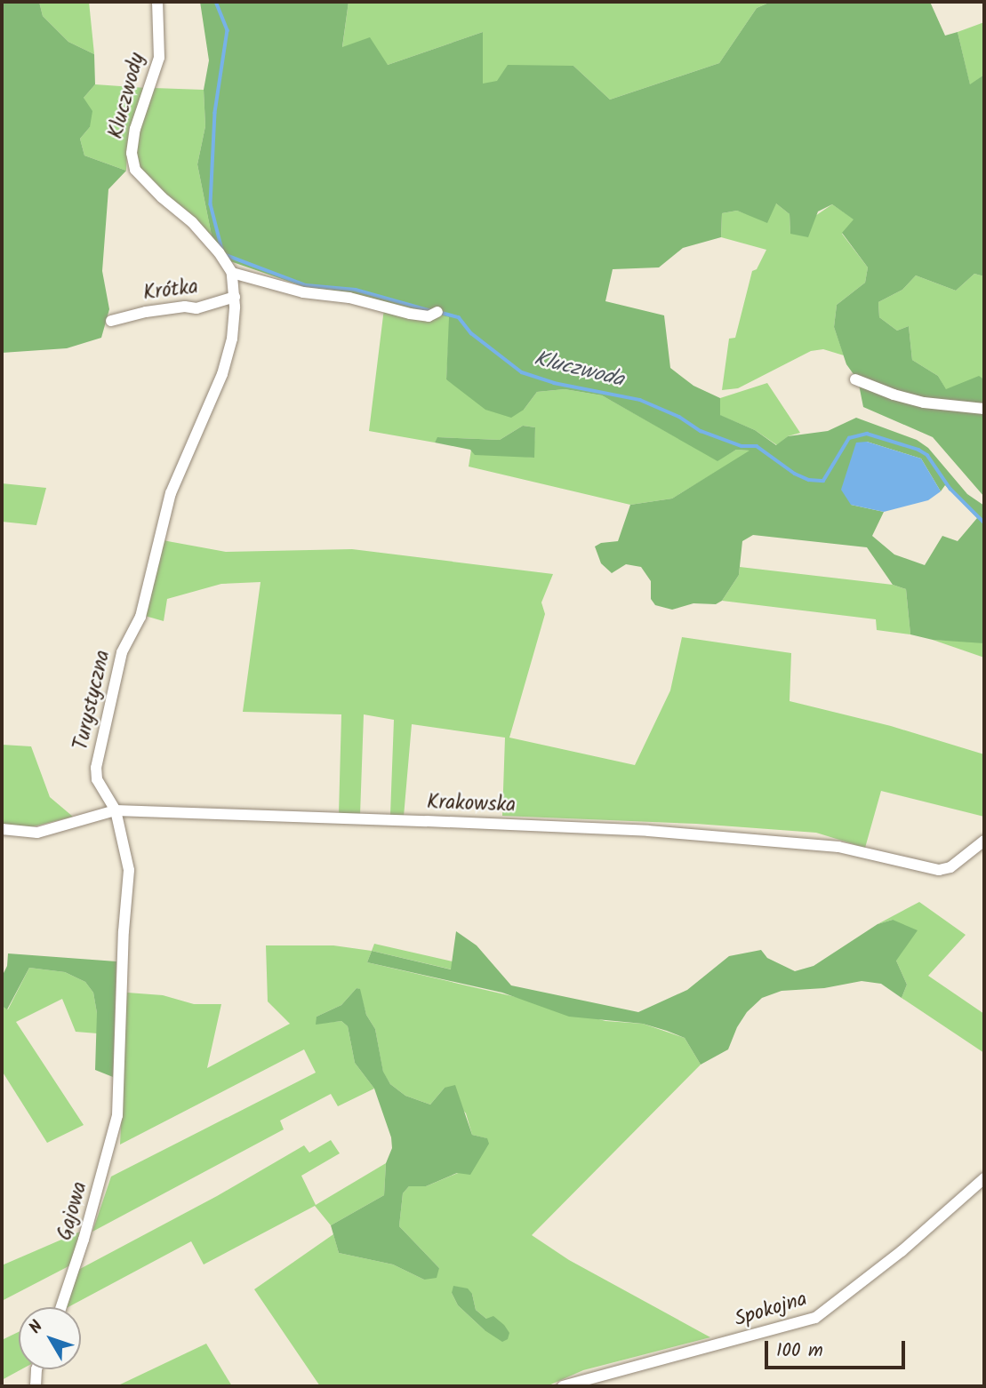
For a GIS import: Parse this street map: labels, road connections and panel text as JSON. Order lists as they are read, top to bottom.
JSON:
{
  "streets": {
    "street": [
      "Kluczwody",
      "Krótka",
      "Turystyczna",
      "Krakowska",
      "Gajowa",
      "Spokojna"
    ]
  },
  "crossings": [
    ["Kluczwody", "Turystyczna"],
    ["Krótka", "Turystyczna"],
    ["Turystyczna", "Krakowska"],
    ["Turystyczna", "Gajowa"]
  ],
  "water": ["Kluczwoda"],
  "scale_bar": "100 m",
  "north": "top left"
}
